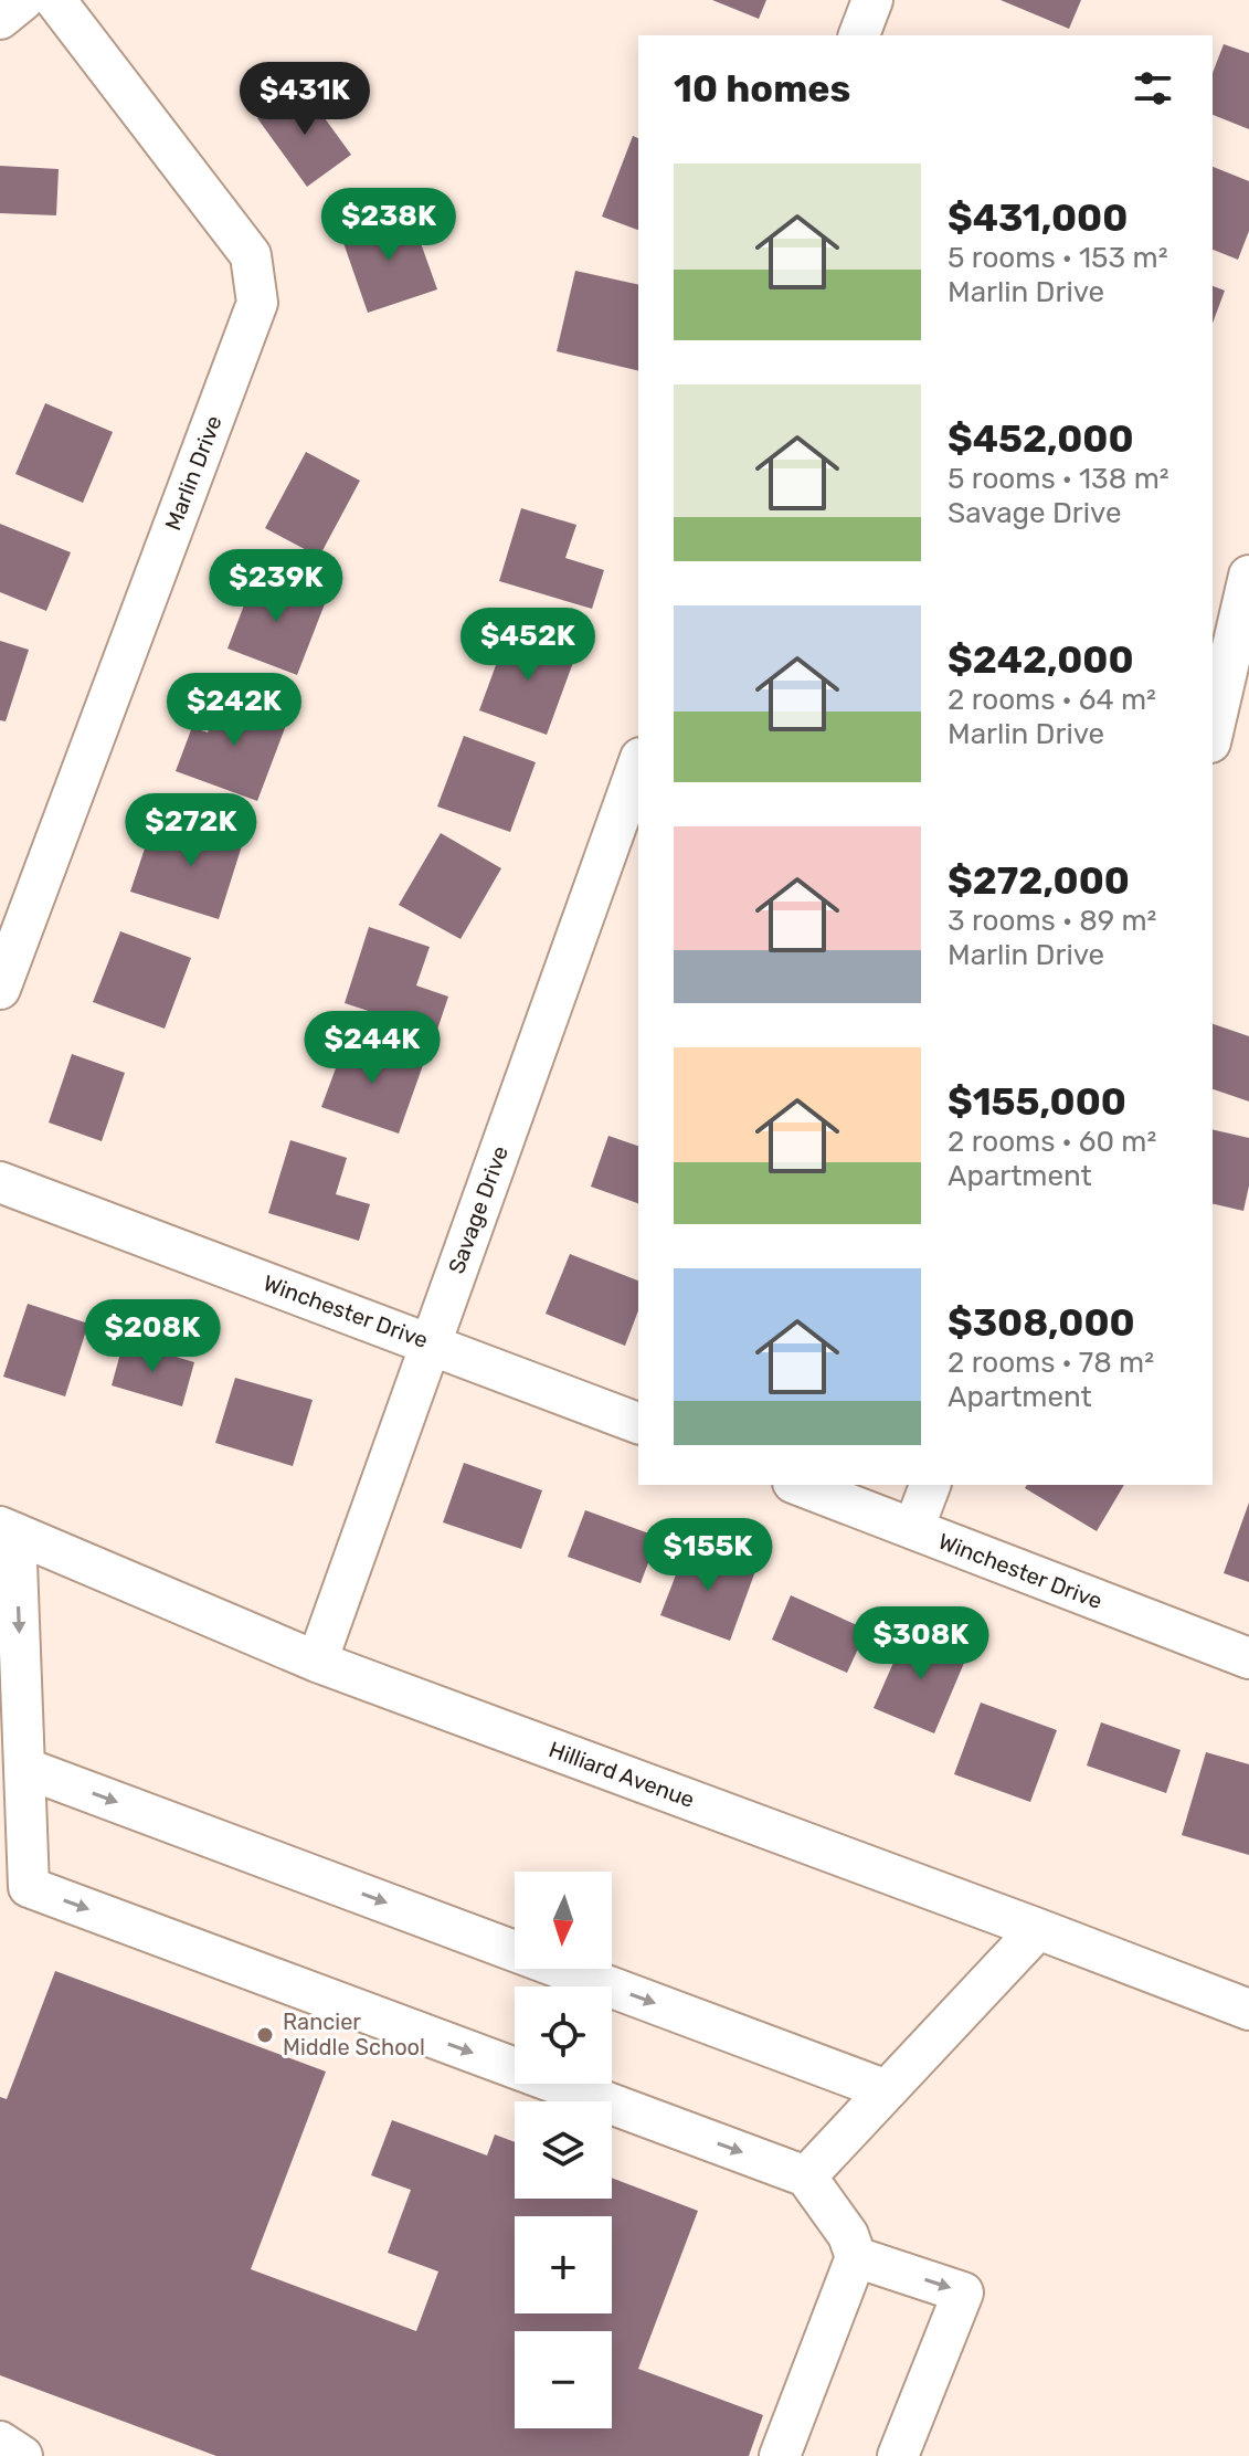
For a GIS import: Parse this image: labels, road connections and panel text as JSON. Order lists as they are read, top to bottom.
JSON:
{
  "streets": {
    "street": [
      "Marlin Drive",
      "Savage Drive",
      "Winchester Drive",
      "Hilliard Avenue"
    ]
  },
  "crossings": [
    ["Savage Drive", "Winchester Drive"],
    ["Savage Drive", "Hilliard Avenue"]
  ],
  "places": ["Rancier Middle School"],
  "north": "bottom",
  "page": {
    "heading": "10 homes",
    "price": [
      "$431K",
      "$238K",
      "$239K",
      "$452K",
      "$242K",
      "$272K",
      "$244K",
      "$208K",
      "$155K",
      "$308K"
    ],
    "list": [
      {
        "name": "$431,000",
        "note": "5 rooms · 153 m² · Marlin Drive"
      },
      {
        "name": "$452,000",
        "note": "5 rooms · 138 m² · Savage Drive"
      },
      {
        "name": "$242,000",
        "note": "2 rooms · 64 m² · Marlin Drive"
      },
      {
        "name": "$272,000",
        "note": "3 rooms · 89 m² · Marlin Drive"
      },
      {
        "name": "$155,000",
        "note": "2 rooms · 60 m² · Apartment"
      },
      {
        "name": "$308,000",
        "note": "2 rooms · 78 m² · Apartment"
      }
    ],
    "map_buttons": ["+", "−"]
  }
}
